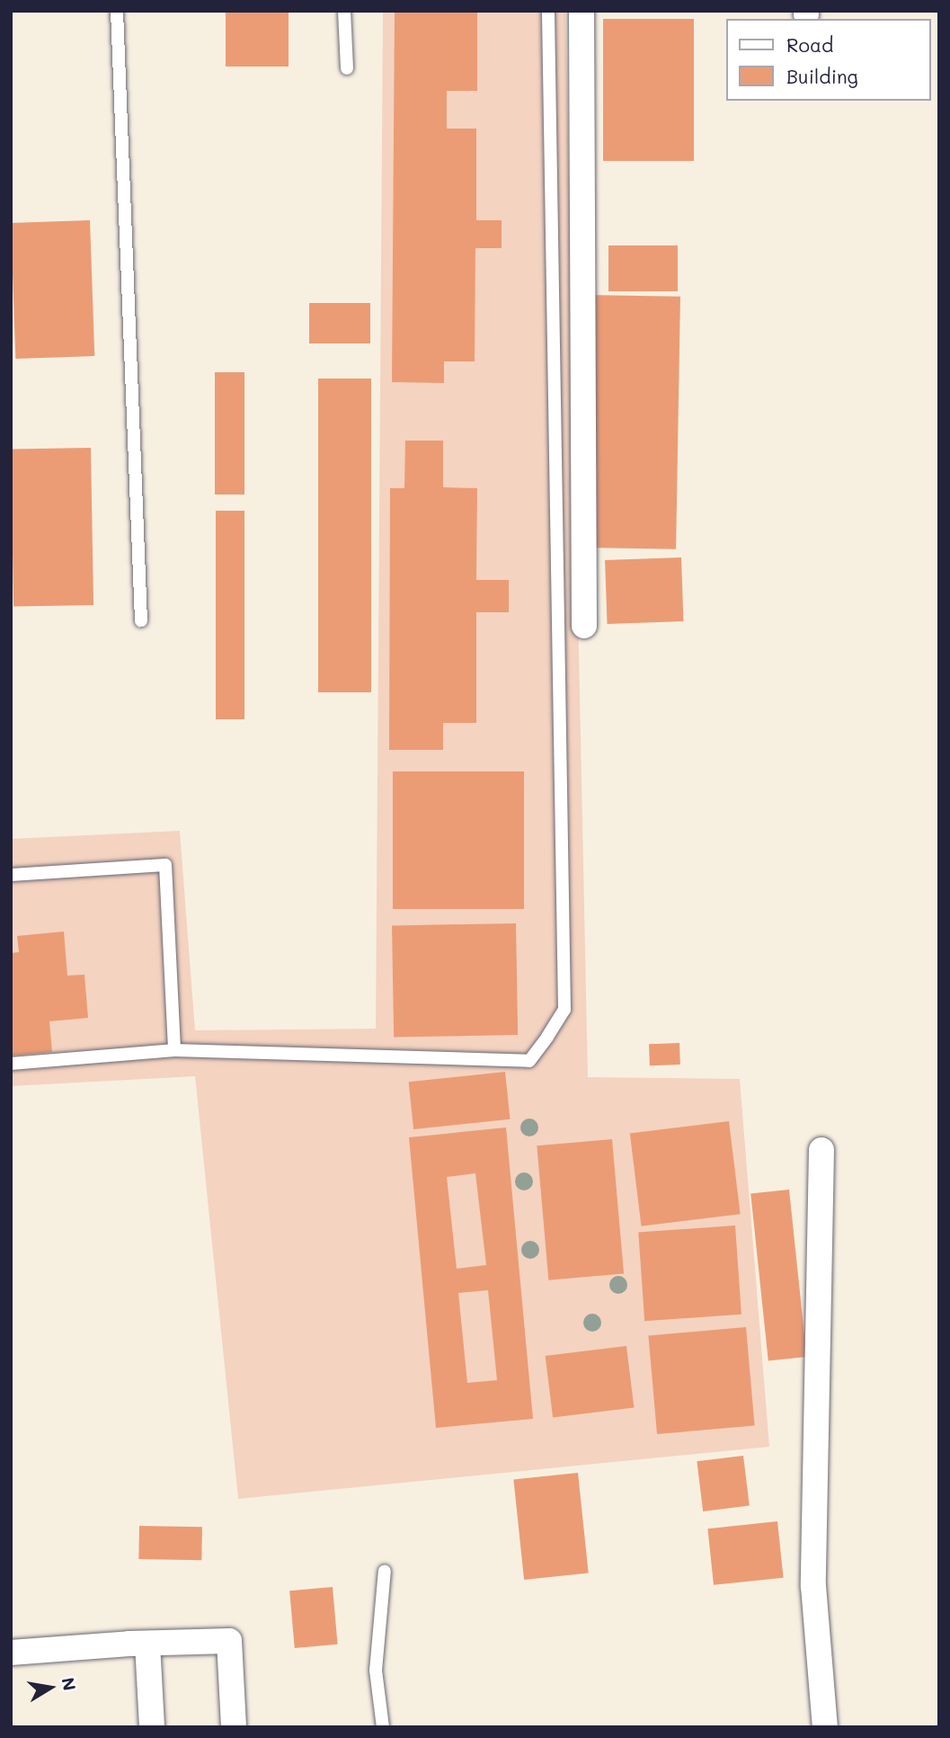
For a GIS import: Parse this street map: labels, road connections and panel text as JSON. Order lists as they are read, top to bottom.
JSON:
{
  "legend": ["Road", "Building"],
  "north": "right"
}
